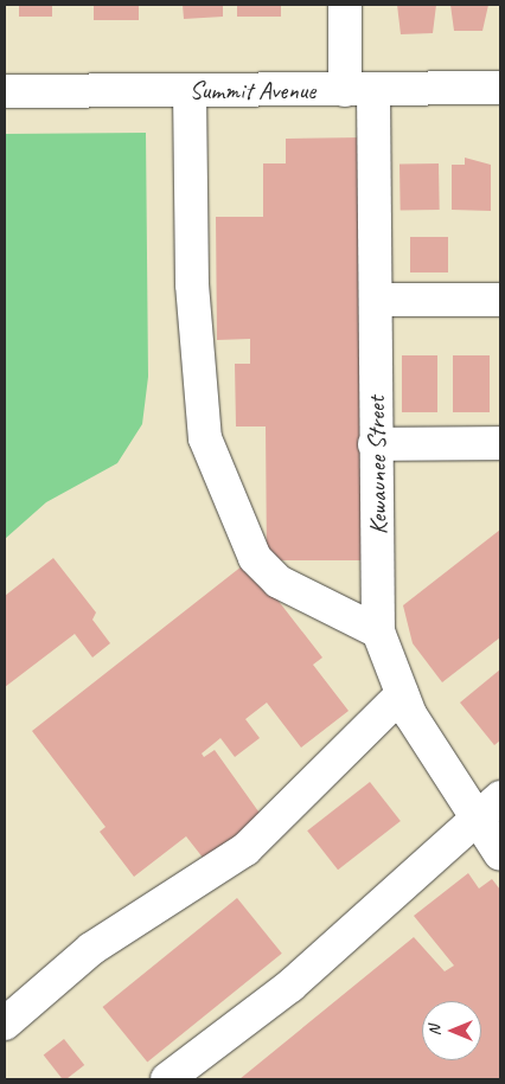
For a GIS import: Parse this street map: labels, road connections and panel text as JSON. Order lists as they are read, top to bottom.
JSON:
{
  "streets": {
    "street": ["Summit Avenue", "Kewaunee Street"]
  },
  "crossings": [
    ["Summit Avenue", "Kewaunee Street"]
  ],
  "north": "left"
}
